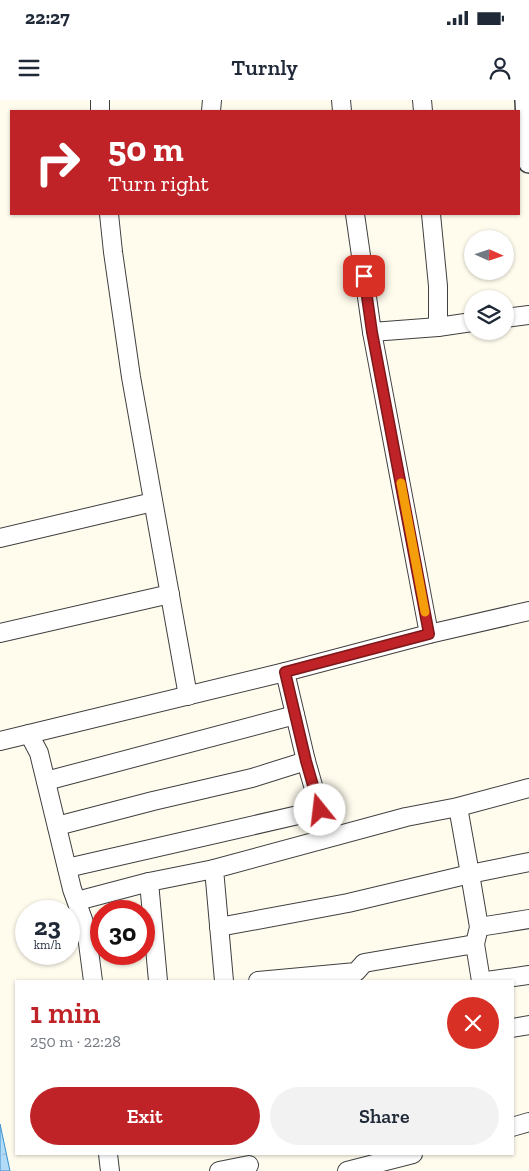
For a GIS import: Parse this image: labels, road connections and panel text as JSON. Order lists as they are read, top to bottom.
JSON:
{
  "north": "right",
  "page": {
    "status": "22:27",
    "header": "Turnly",
    "turn": ["50 m", "Turn right"],
    "speed": "23 km/h",
    "limit": "30",
    "heading": ["1 min", "250 m · 22:28"],
    "buttons": ["Exit", "Share"]
  }
}
